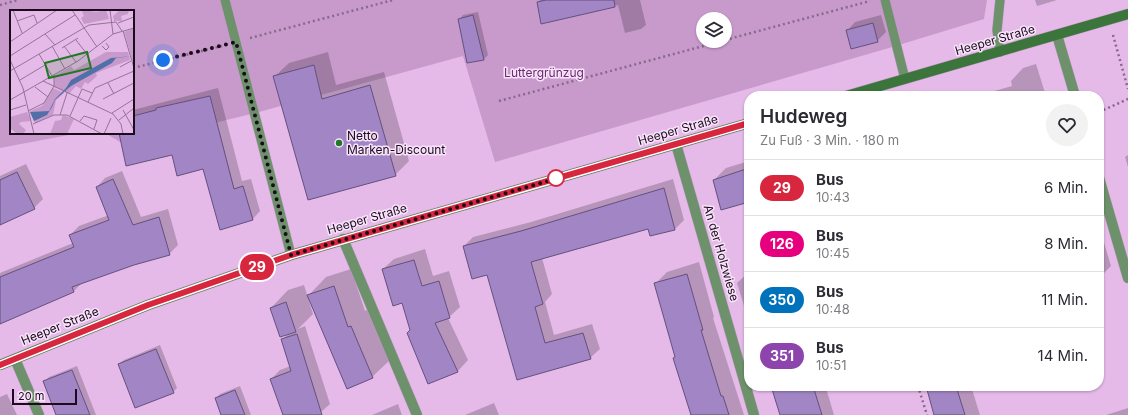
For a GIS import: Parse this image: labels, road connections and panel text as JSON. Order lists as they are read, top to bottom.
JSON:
{
  "streets": {
    "main road": ["Heeper Straße"],
    "street": ["An der Holzwiese"]
  },
  "crossings": [
    ["Heeper Straße", "An der Holzwiese"]
  ],
  "parks": ["Luttergrünzug"],
  "places": ["Netto Marken-Discount"],
  "lines": ["bus line 29"],
  "scale_bar": "20 m",
  "page": {
    "on_map": "29",
    "heading": ["Hudeweg", "Zu Fuß · 3 Min. · 180 m"],
    "list": [
      {
        "mark": "29",
        "name": "Bus",
        "note": "10:43",
        "value": "6 Min."
      },
      {
        "mark": "126",
        "name": "Bus",
        "note": "10:45",
        "value": "8 Min."
      },
      {
        "mark": "350",
        "name": "Bus",
        "note": "10:48",
        "value": "11 Min."
      },
      {
        "mark": "351",
        "name": "Bus",
        "note": "10:51",
        "value": "14 Min."
      }
    ],
    "scale": "20 m"
  }
}
